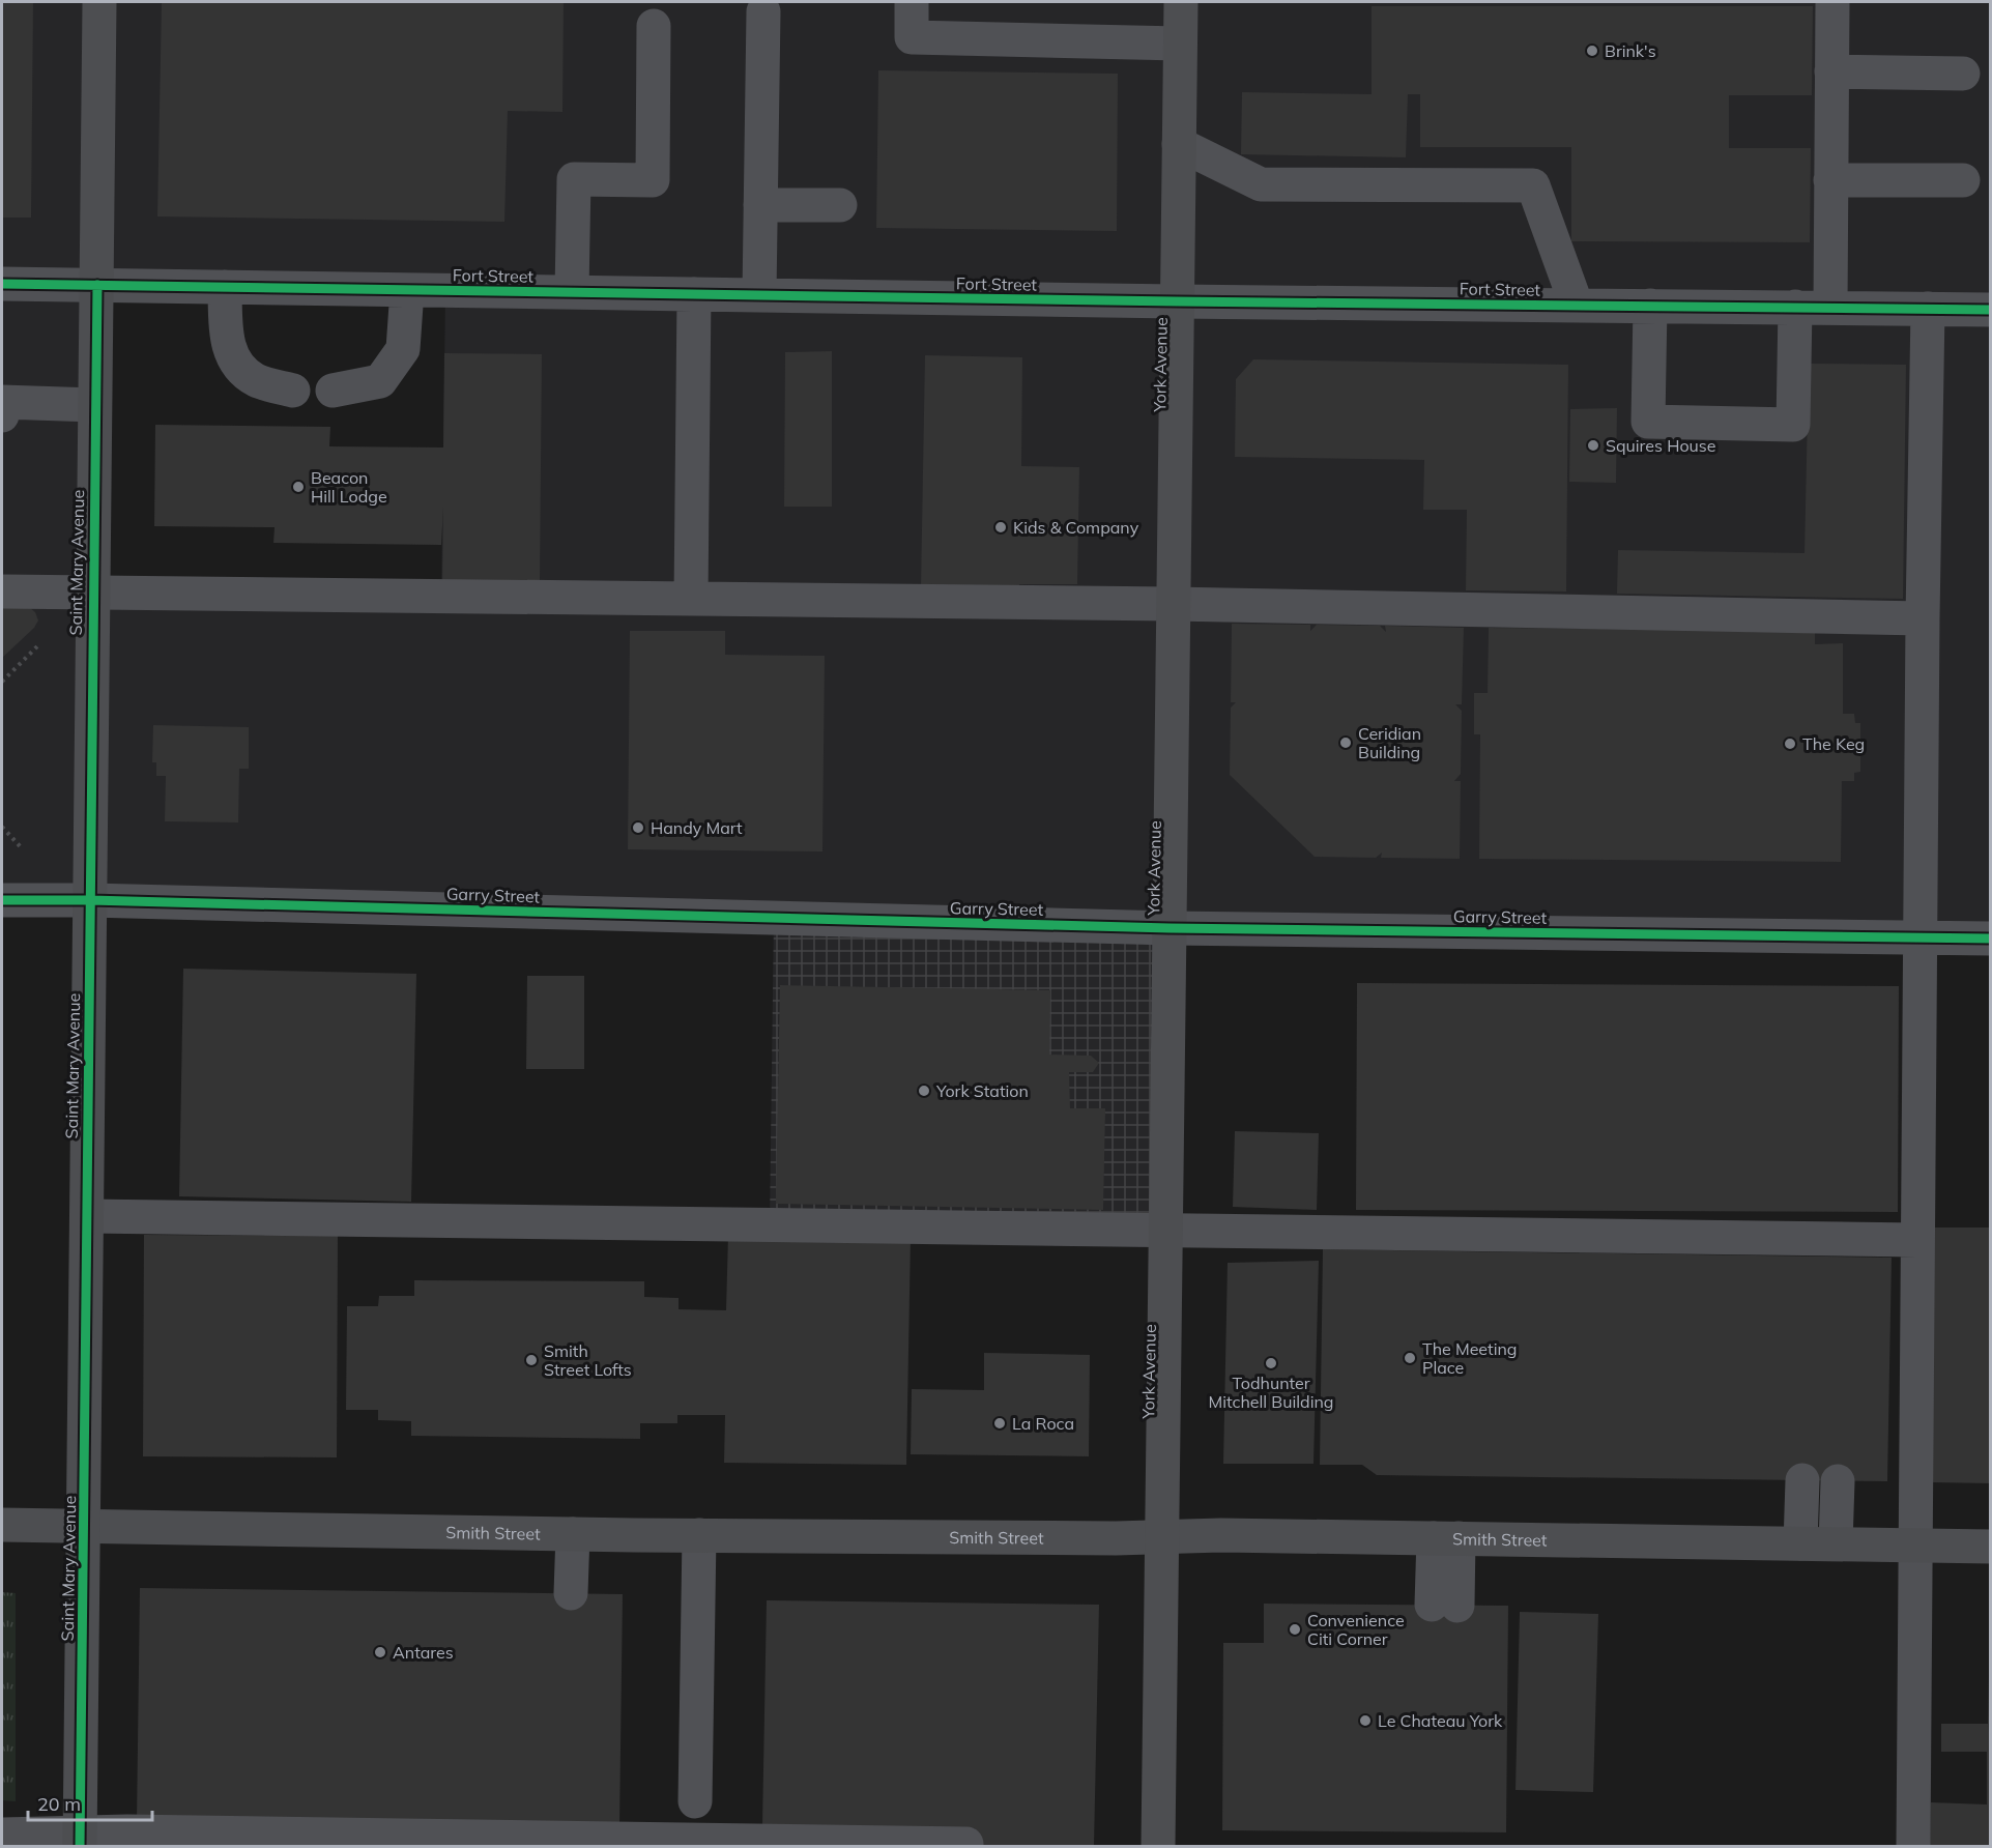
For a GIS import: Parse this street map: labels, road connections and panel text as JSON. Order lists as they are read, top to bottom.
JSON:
{
  "streets": {
    "main road": ["York Avenue", "Saint Mary Avenue", "Smith Street"],
    "street": ["Fort Street", "Garry Street"]
  },
  "crossings": [
    ["Fort Street", "York Avenue"],
    ["Fort Street", "Saint Mary Avenue"],
    ["York Avenue", "Garry Street"],
    ["York Avenue", "Smith Street"],
    ["Saint Mary Avenue", "Garry Street"],
    ["Saint Mary Avenue", "Smith Street"]
  ],
  "places": [
    "Brink's",
    "Squires House",
    "Beacon Hill Lodge",
    "Kids & Company",
    "Ceridian Building",
    "The Keg",
    "Handy Mart",
    "York Station",
    "The Meeting Place",
    "Smith Street Lofts",
    "Todhunter Mitchell Building",
    "La Roca",
    "Convenience Citi Corner",
    "Antares",
    "Le Chateau York"
  ],
  "scale_bar": "20 m"
}
